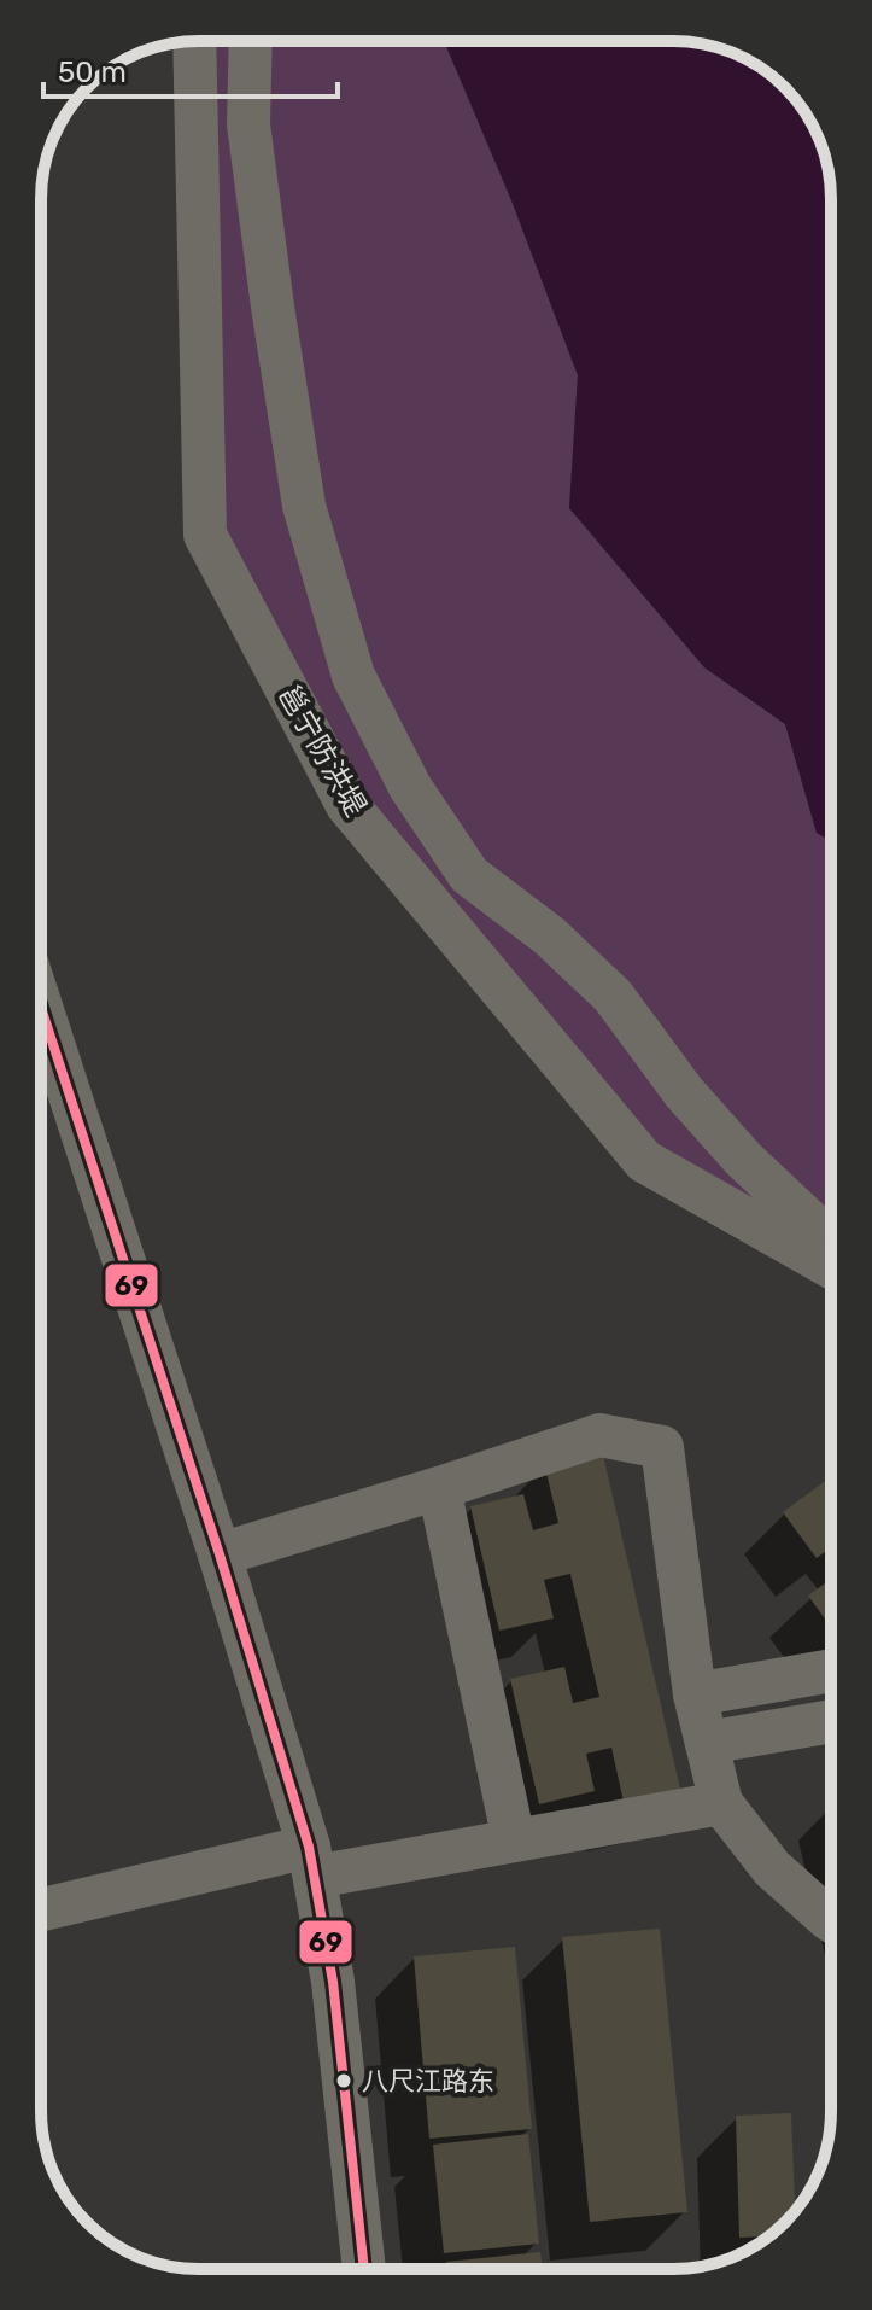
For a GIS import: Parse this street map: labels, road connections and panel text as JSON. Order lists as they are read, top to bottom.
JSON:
{
  "streets": {
    "street": ["邕宁防洪堤"]
  },
  "places": ["八尺江路东"],
  "lines": ["transit line 69"],
  "scale_bar": "50 m"
}
